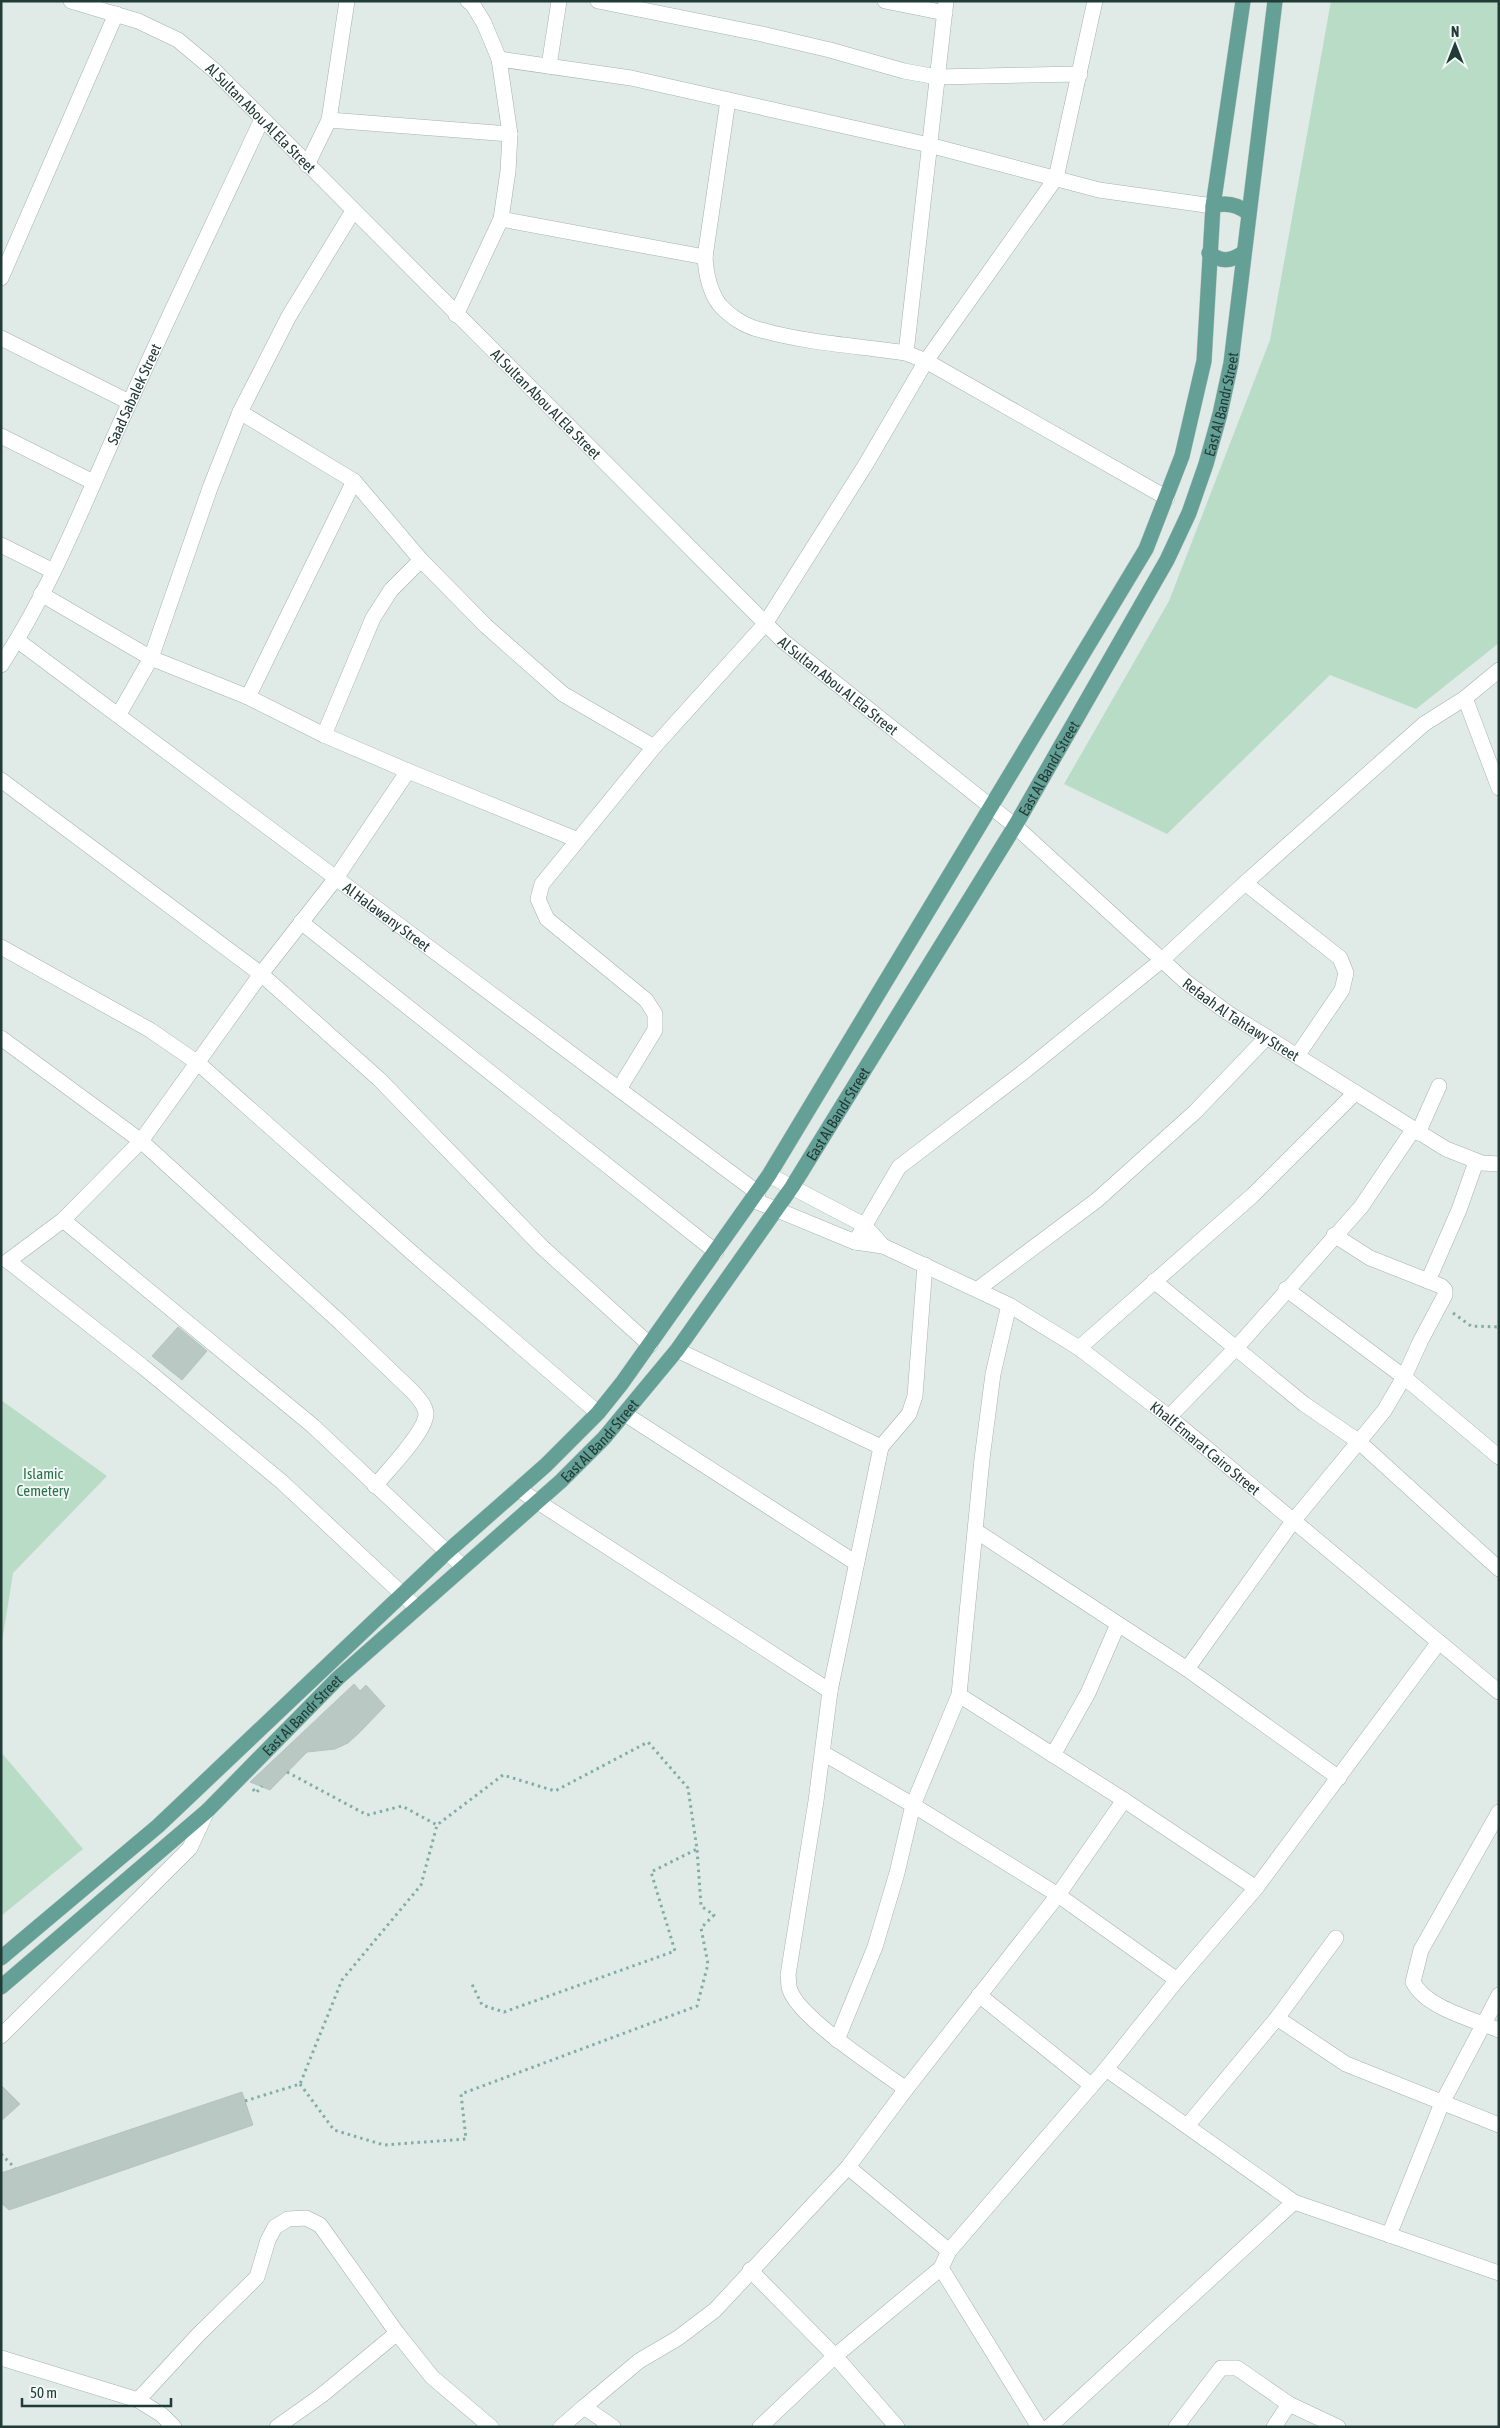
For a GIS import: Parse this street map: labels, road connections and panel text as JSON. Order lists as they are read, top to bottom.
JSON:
{
  "streets": {
    "main road": ["East Al Bandr Street"],
    "street": [
      "Al Sultan Abou Al Ela Street",
      "Saad Sabalek Street",
      "Al Halawany Street",
      "Refaah Al Tahtawy Street",
      "Khalf Emarat Cairo Street"
    ]
  },
  "crossings": [
    ["Al Sultan Abou Al Ela Street", "Saad Sabalek Street"],
    ["Al Sultan Abou Al Ela Street", "East Al Bandr Street"],
    ["Al Sultan Abou Al Ela Street", "Refaah Al Tahtawy Street"],
    ["Saad Sabalek Street", "Al Halawany Street"],
    ["East Al Bandr Street", "Al Halawany Street"],
    ["East Al Bandr Street", "Refaah Al Tahtawy Street"],
    ["East Al Bandr Street", "Khalf Emarat Cairo Street"],
    ["Al Halawany Street", "Khalf Emarat Cairo Street"]
  ],
  "parks": ["Islamic Cemetery"],
  "scale_bar": "50 m",
  "north": "top"
}
